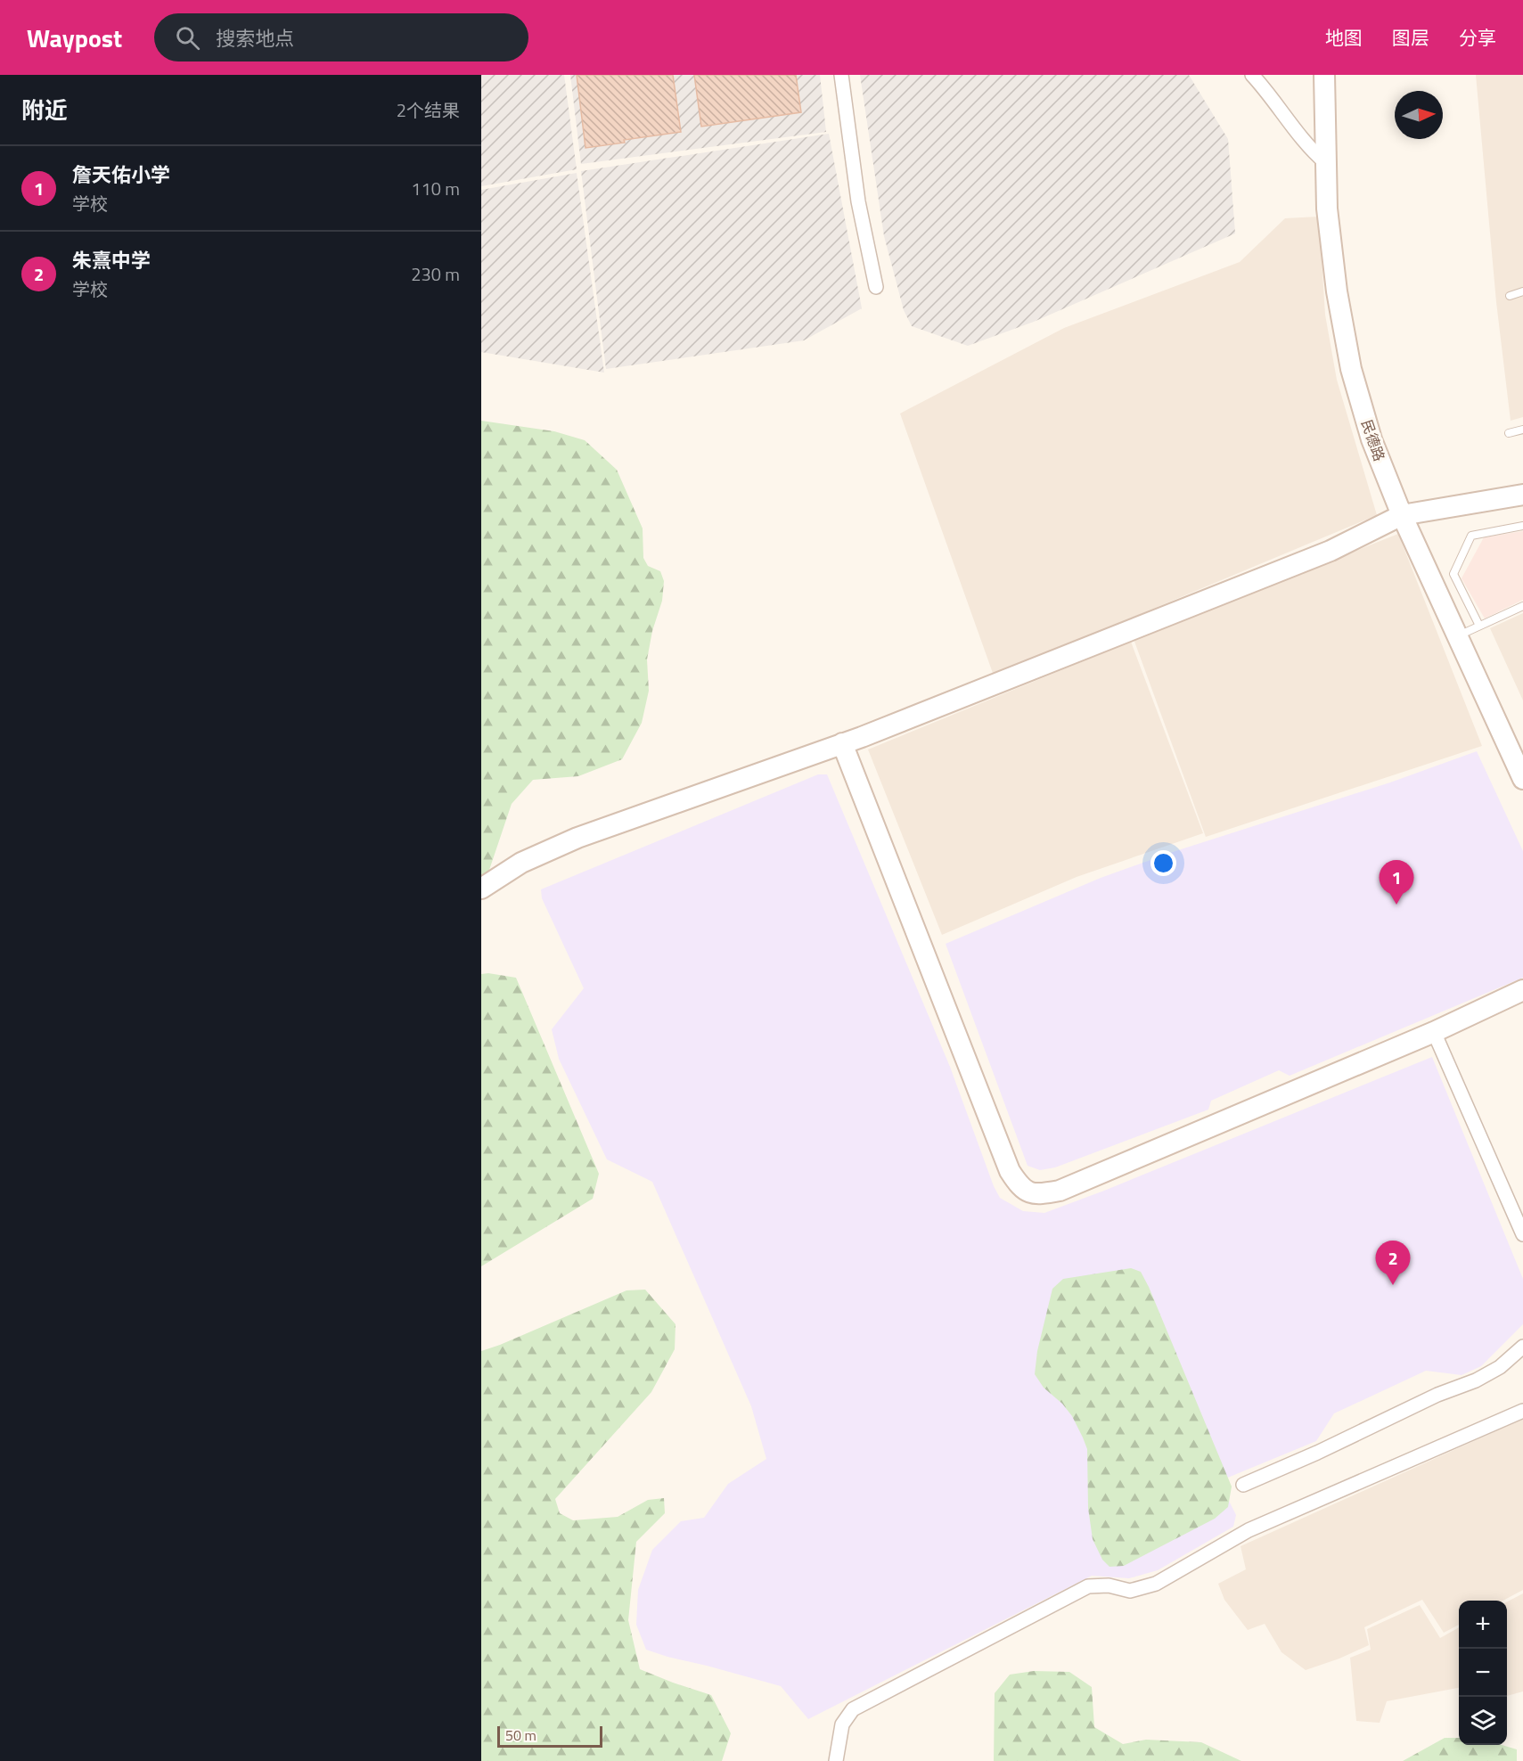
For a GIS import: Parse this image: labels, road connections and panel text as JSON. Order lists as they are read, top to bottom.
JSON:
{
  "streets": {
    "street": ["民德路"]
  },
  "scale_bar": "50 m",
  "north": "right",
  "page": {
    "header": "Waypost",
    "search": "搜索地点",
    "nav": ["地图", "图层", "分享"],
    "heading": ["附近", "2个结果"],
    "list": [
      {
        "mark": "1",
        "name": "詹天佑小学",
        "note": "学校",
        "value": "110 m"
      },
      {
        "mark": "2",
        "name": "朱熹中学",
        "note": "学校",
        "value": "230 m"
      }
    ],
    "pins": ["1", "2"],
    "map_buttons": ["+", "−"],
    "scale": "50 m"
  }
}
